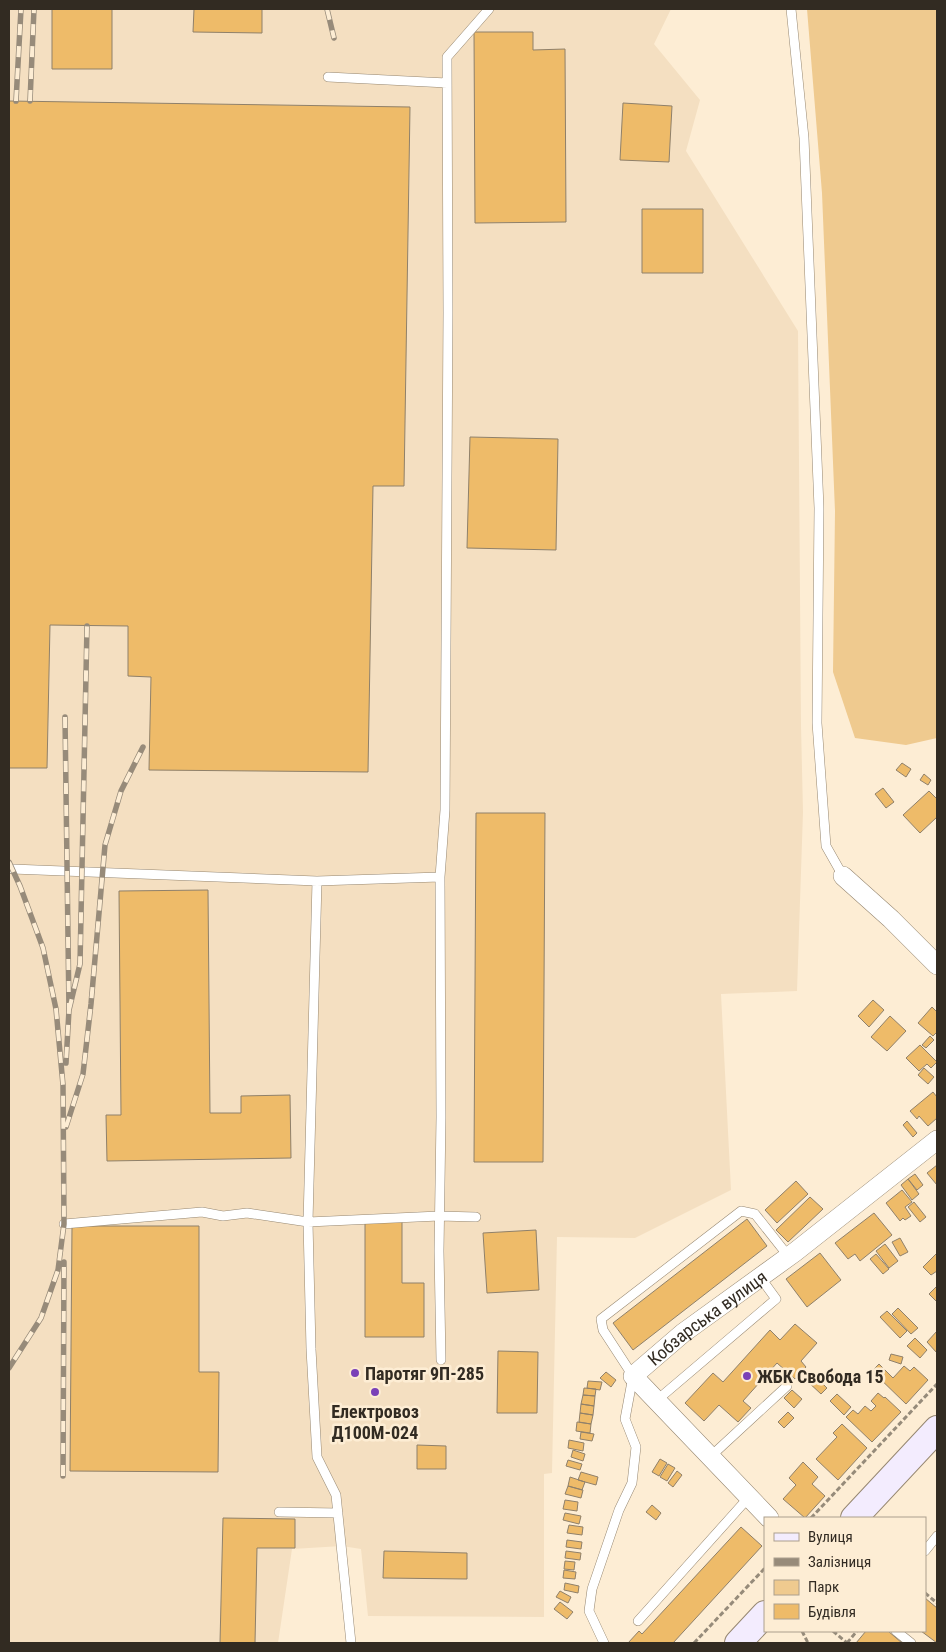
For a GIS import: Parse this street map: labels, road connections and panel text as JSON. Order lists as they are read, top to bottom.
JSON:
{
  "streets": {
    "street": ["Кобзарська вулиця"]
  },
  "places": ["Паротяг 9П-285", "ЖБК Свобода 15", "Електровоз Д100М-024"],
  "legend": [
    "Вулиця",
    "Залізниця",
    "Парк",
    "Будівля"
  ]
}
